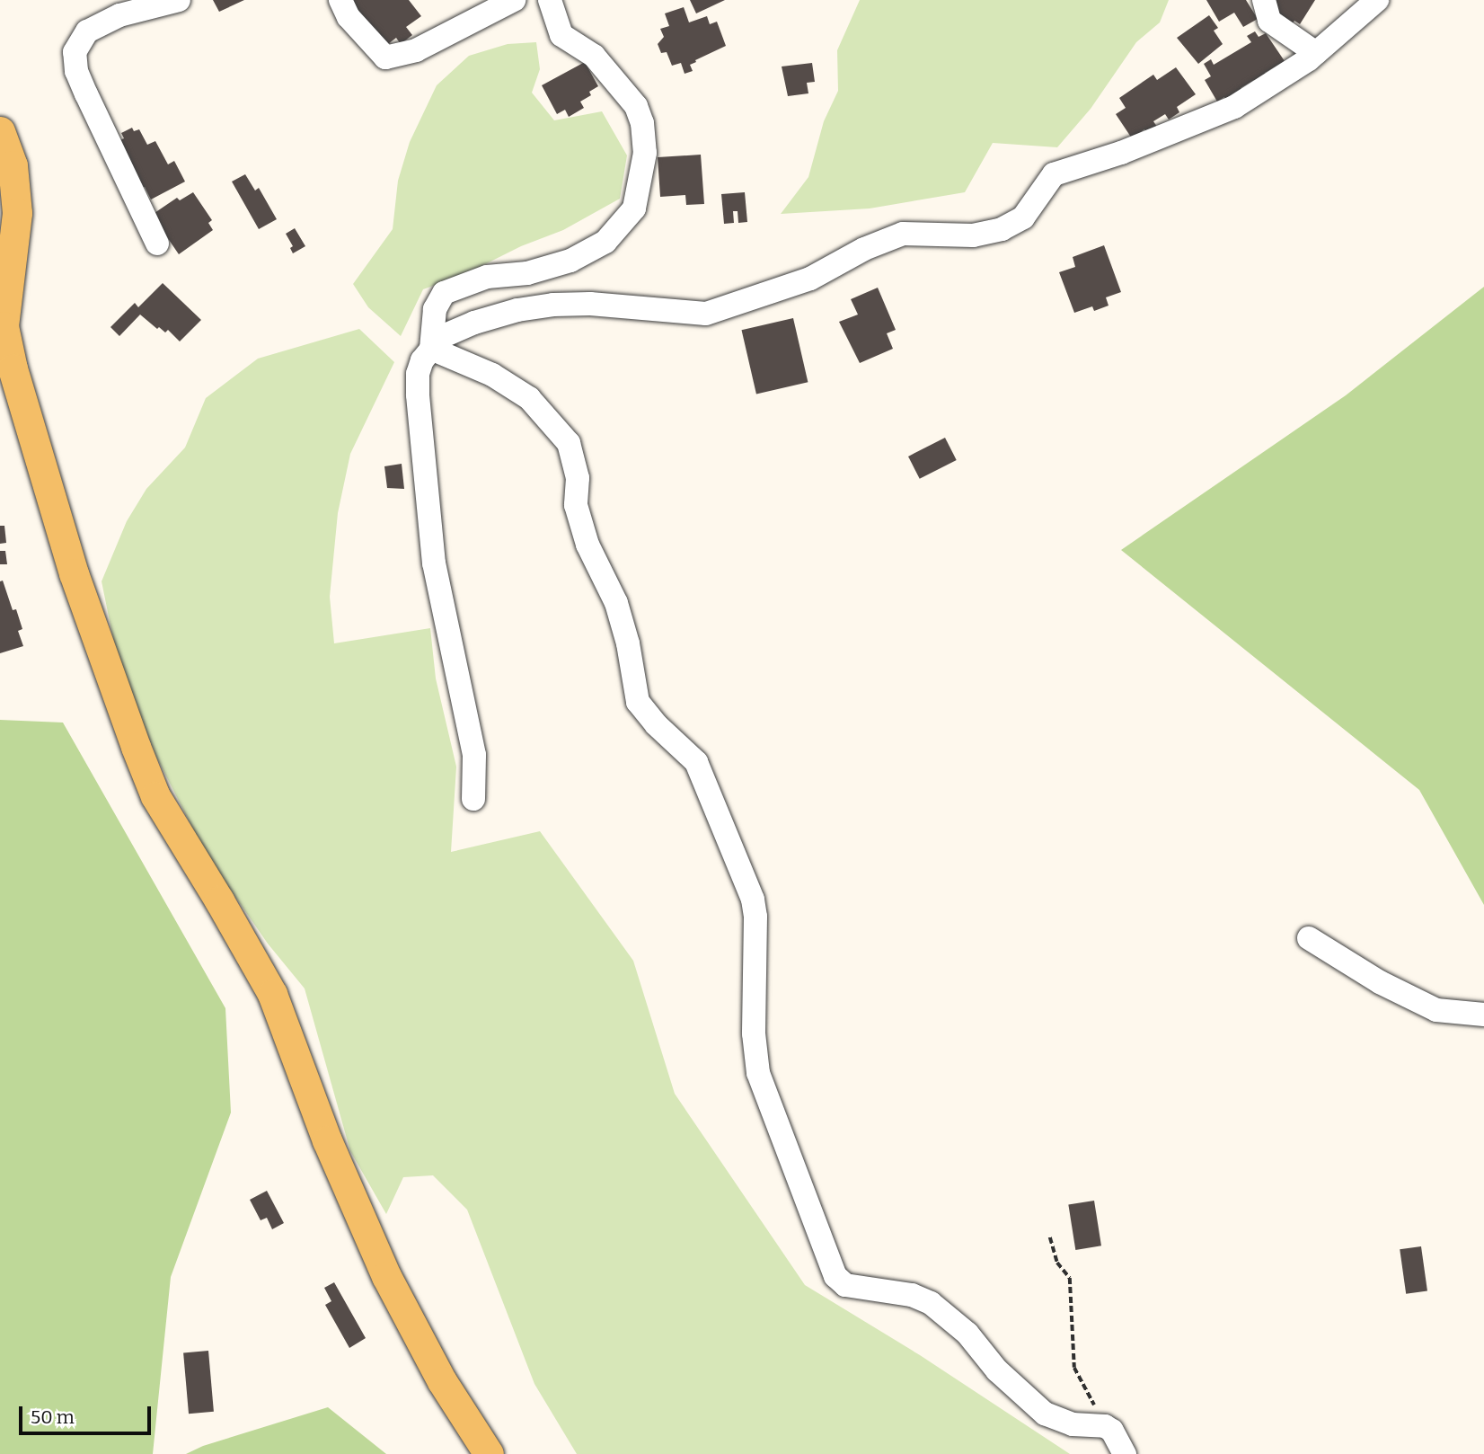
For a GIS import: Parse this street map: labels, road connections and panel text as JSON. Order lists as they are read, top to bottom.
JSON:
{
  "scale_bar": "50 m"
}
